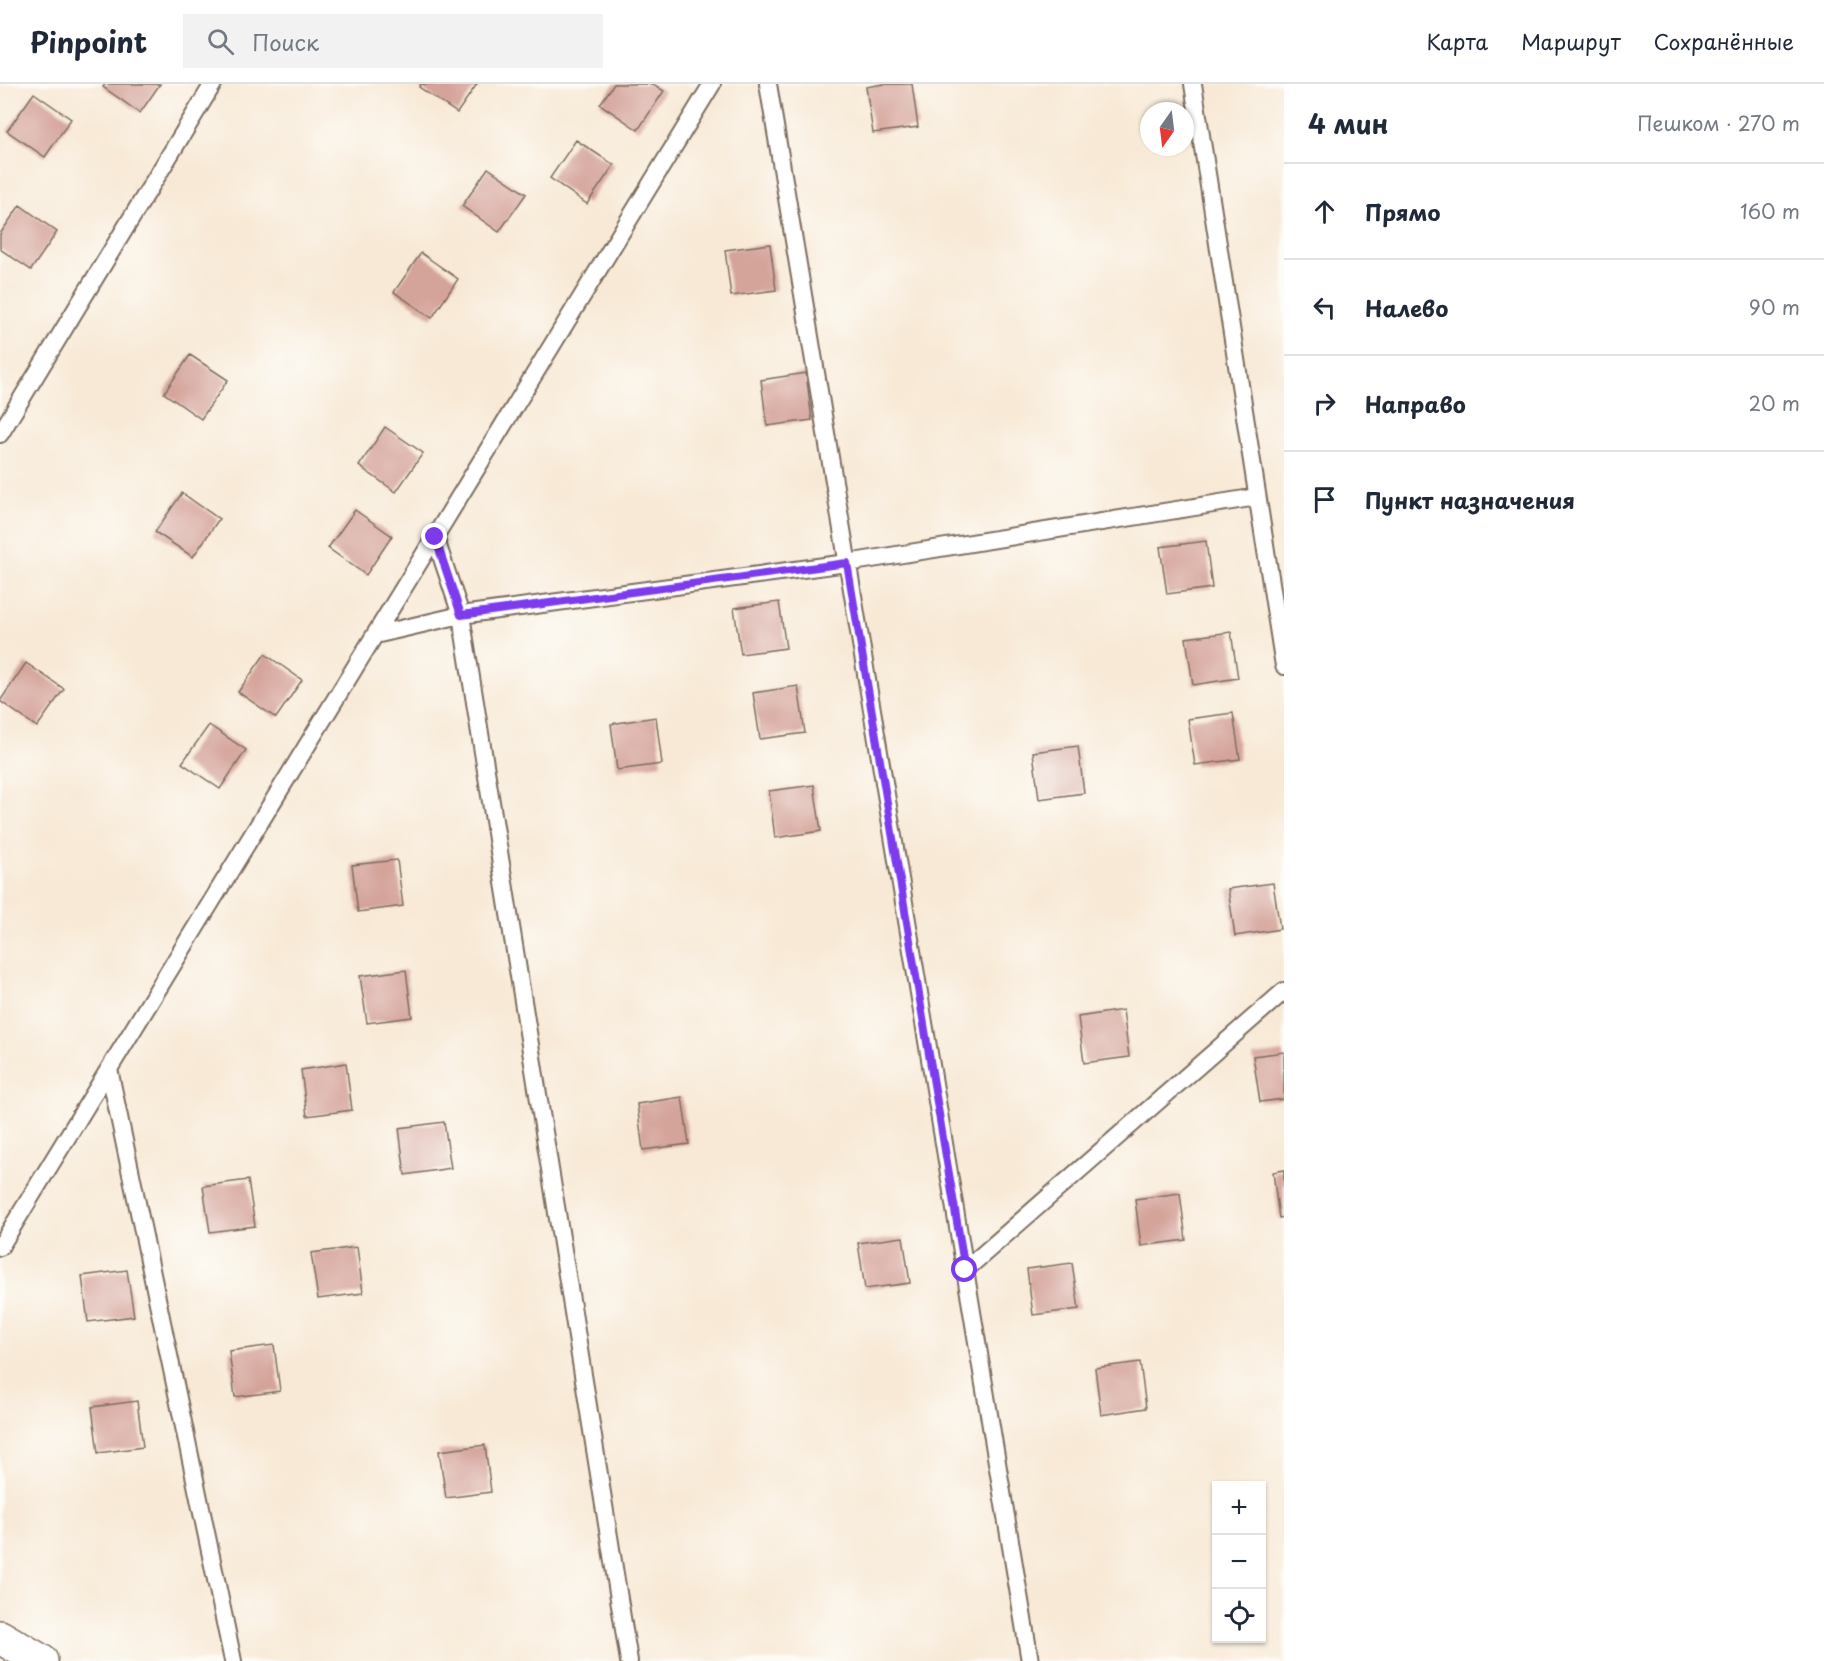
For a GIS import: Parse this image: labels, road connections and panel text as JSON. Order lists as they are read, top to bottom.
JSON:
{
  "north": "bottom",
  "page": {
    "header": "Pinpoint",
    "search": "Поиск",
    "nav": ["Карта", "Маршрут", "Сохранённые"],
    "heading": ["4 мин", "Пешком · 270 m"],
    "list": [
      ["Прямо", "160 m"],
      ["Налево", "90 m"],
      ["Направо", "20 m"],
      "Пункт назначения"
    ],
    "map_buttons": ["+", "−"]
  }
}
